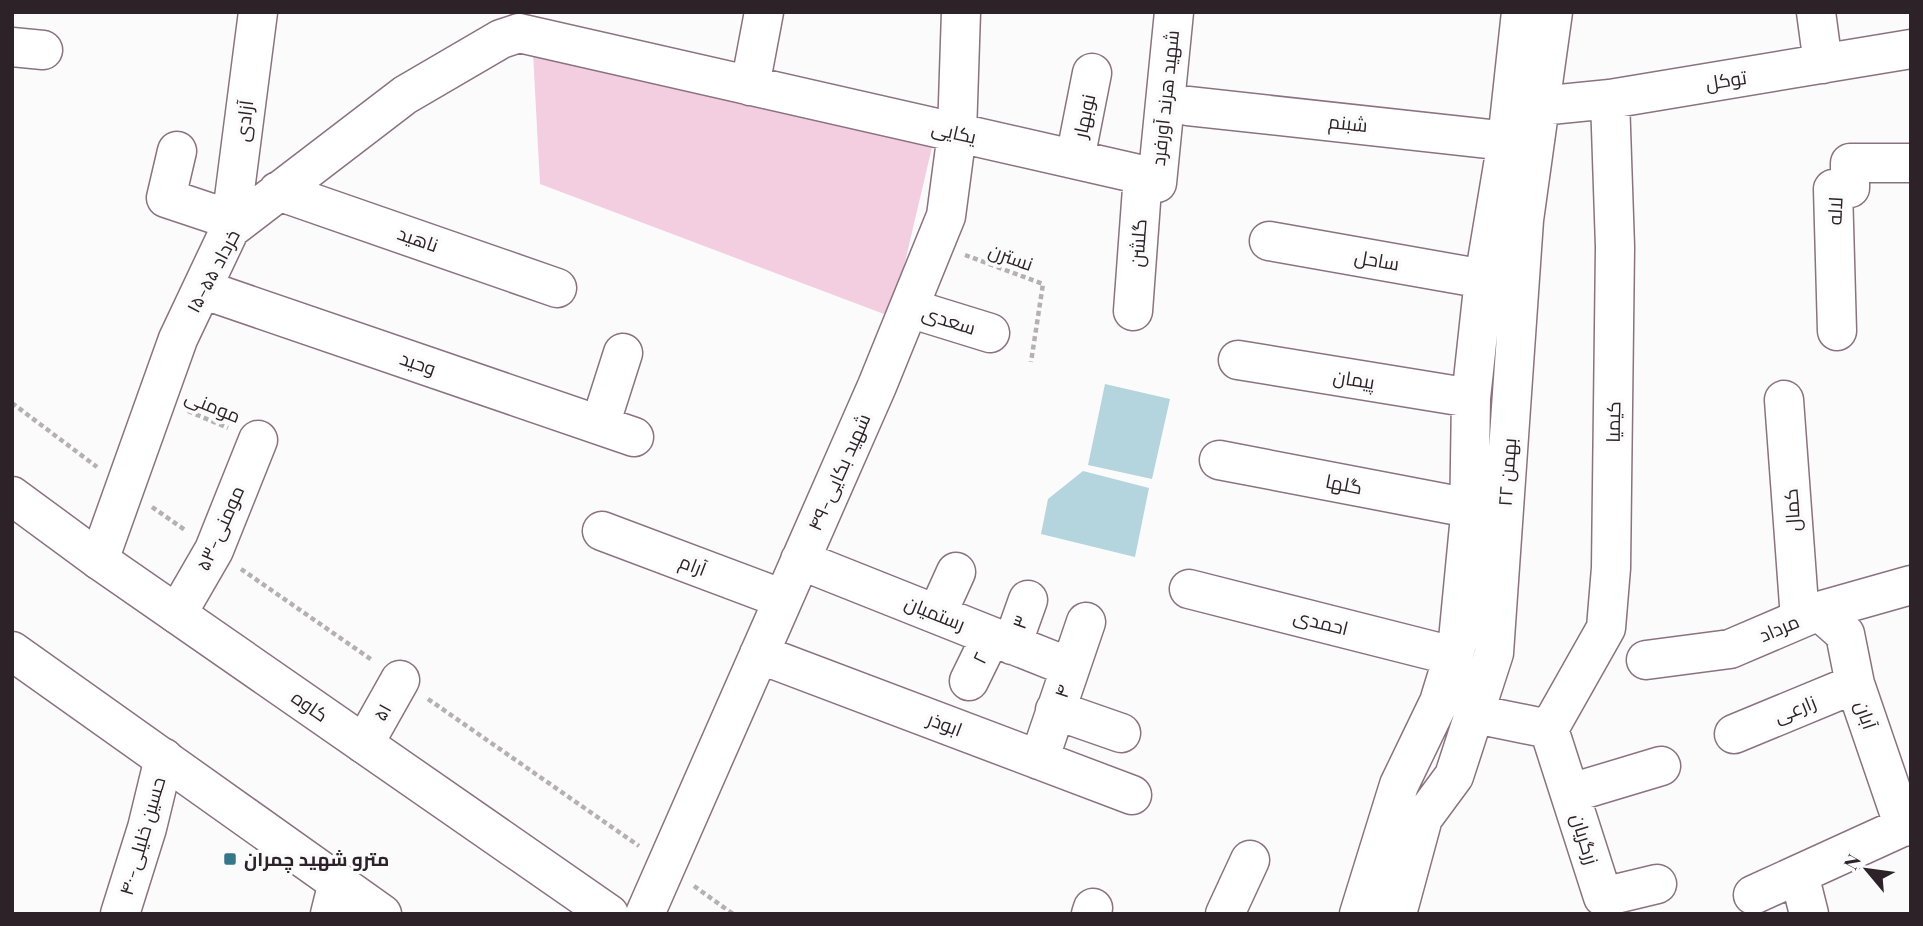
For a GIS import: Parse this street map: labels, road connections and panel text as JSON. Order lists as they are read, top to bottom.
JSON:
{
  "streets": {
    "street": [
      "توکل",
      "شهید هرند آورفرد",
      "نوبهار",
      "آزادی",
      "شبنم",
      "یکایی",
      "لاله",
      "ناهید",
      "گلشن",
      "ساحل",
      "۱۵-۵۵ خرداد",
      "سعدی",
      "وحید",
      "پیمان",
      "کیمیا",
      "۴۹-شهید بکایی",
      "۲۲ بهمن",
      "گلها",
      "کمال",
      "۵۳-مومنی",
      "آرام",
      "رستمیان",
      "۳",
      "احمدی",
      "مرداد",
      "۲",
      "۴",
      "کاوه",
      "زارعی",
      "۵۱",
      "آبان",
      "ابوذر",
      "۴۰-حسین خلیلی",
      "زرگریان"
    ],
    "path": ["نسترن", "مومنی"]
  },
  "crossings": [
    ["توکل", "کیمیا"],
    ["توکل", "۲۲ بهمن"],
    ["شهید هرند آورفرد", "یکایی"],
    ["شهید هرند آورفرد", "گلشن"],
    ["نوبهار", "یکایی"],
    ["آزادی", "۱۵-۵۵ خرداد"],
    ["شبنم", "۲۲ بهمن"],
    ["یکایی", "گلشن"],
    ["یکایی", "۱۵-۵۵ خرداد"],
    ["یکایی", "۴۹-شهید بکایی"],
    ["ناهید", "۱۵-۵۵ خرداد"],
    ["نسترن", "۴۹-شهید بکایی"],
    ["ساحل", "۲۲ بهمن"],
    ["۱۵-۵۵ خرداد", "وحید"],
    ["۱۵-۵۵ خرداد", "مومنی"],
    ["۱۵-۵۵ خرداد", "کاوه"],
    ["سعدی", "۴۹-شهید بکایی"],
    ["پیمان", "۲۲ بهمن"],
    ["مومنی", "۵۳-مومنی"],
    ["کیمیا", "زرگریان"],
    ["۴۹-شهید بکایی", "آرام"],
    ["۴۹-شهید بکایی", "رستمیان"],
    ["۴۹-شهید بکایی", "ابوذر"],
    ["۲۲ بهمن", "گلها"],
    ["۲۲ بهمن", "احمدی"],
    ["کمال", "مرداد"],
    ["کمال", "آبان"],
    ["۵۳-مومنی", "کاوه"],
    ["رستمیان", "۳"],
    ["رستمیان", "۲"],
    ["رستمیان", "۴"],
    ["۳", "۲"],
    ["مرداد", "آبان"],
    ["۴", "ابوذر"],
    ["کاوه", "۵۱"],
    ["زارعی", "آبان"]
  ],
  "places": {
    "transit": ["مترو شهید چمران"]
  },
  "north": "top left"
}
